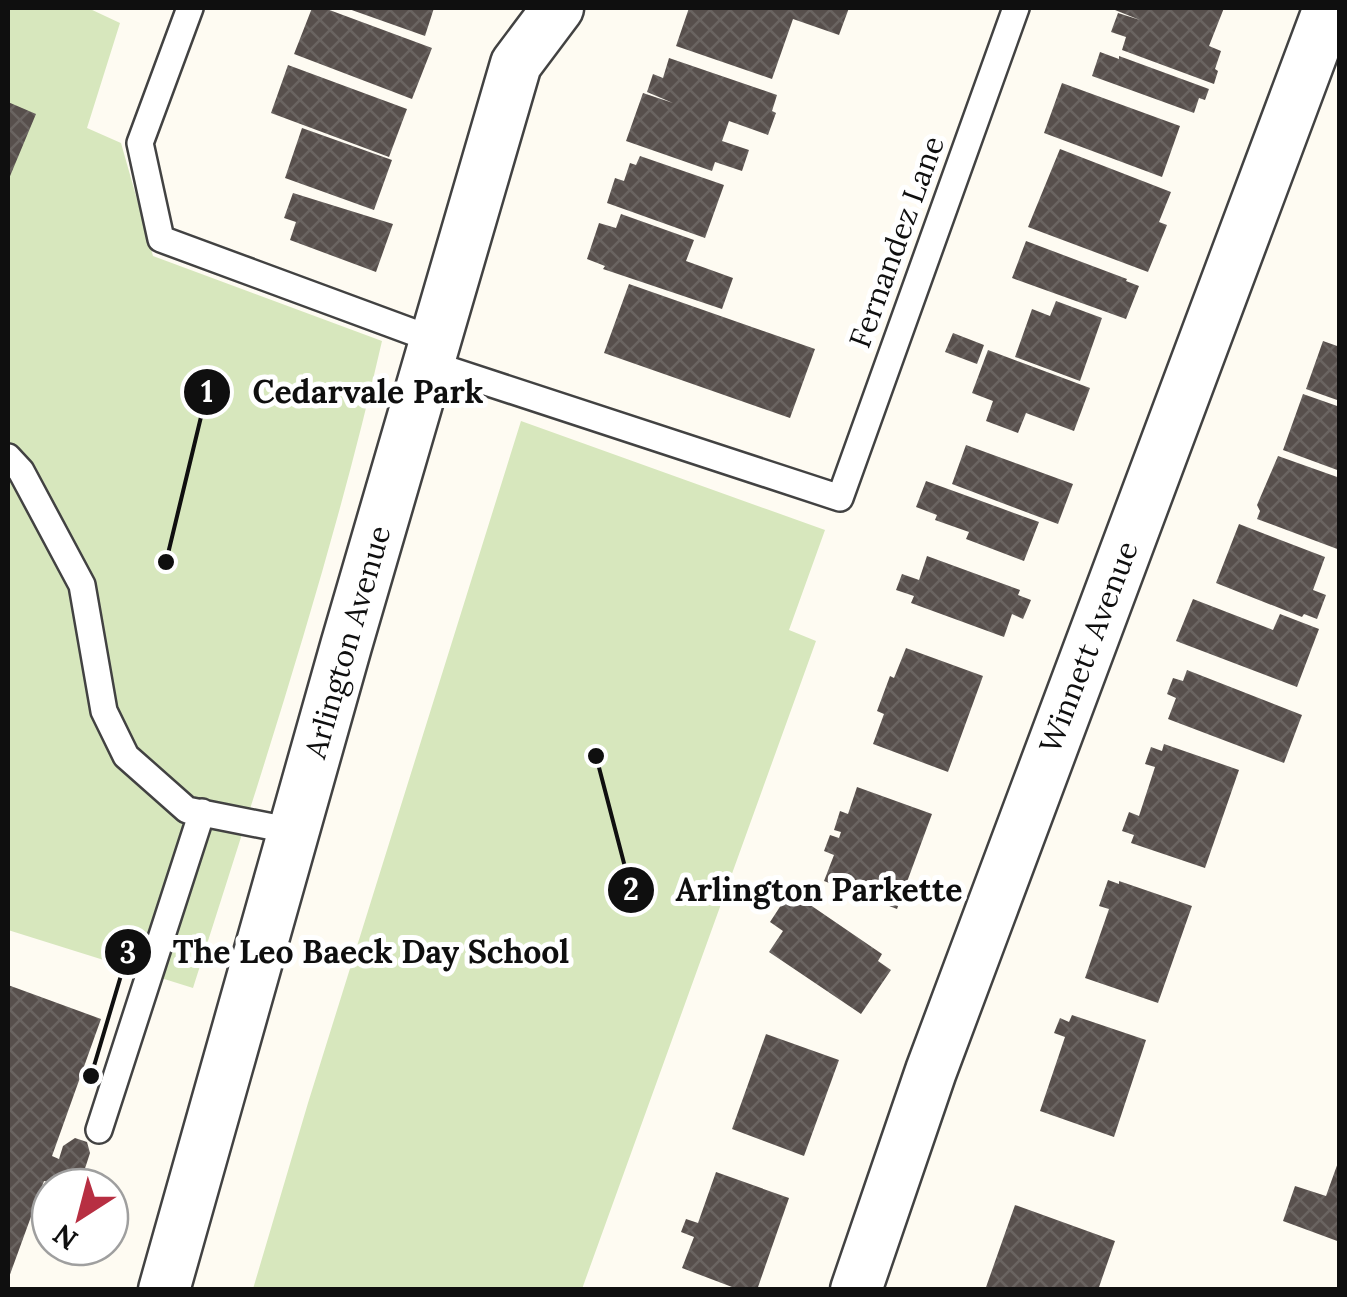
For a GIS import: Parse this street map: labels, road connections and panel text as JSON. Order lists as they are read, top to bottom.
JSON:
{
  "streets": {
    "street": ["Arlington Avenue", "Winnett Avenue"],
    "lane": ["Fernandez Lane"]
  },
  "crossings": [
    ["Fernandez Lane", "Arlington Avenue"]
  ],
  "places": ["Cedarvale Park", "Arlington Parkette", "The Leo Baeck Day School"],
  "north": "bottom left"
}
